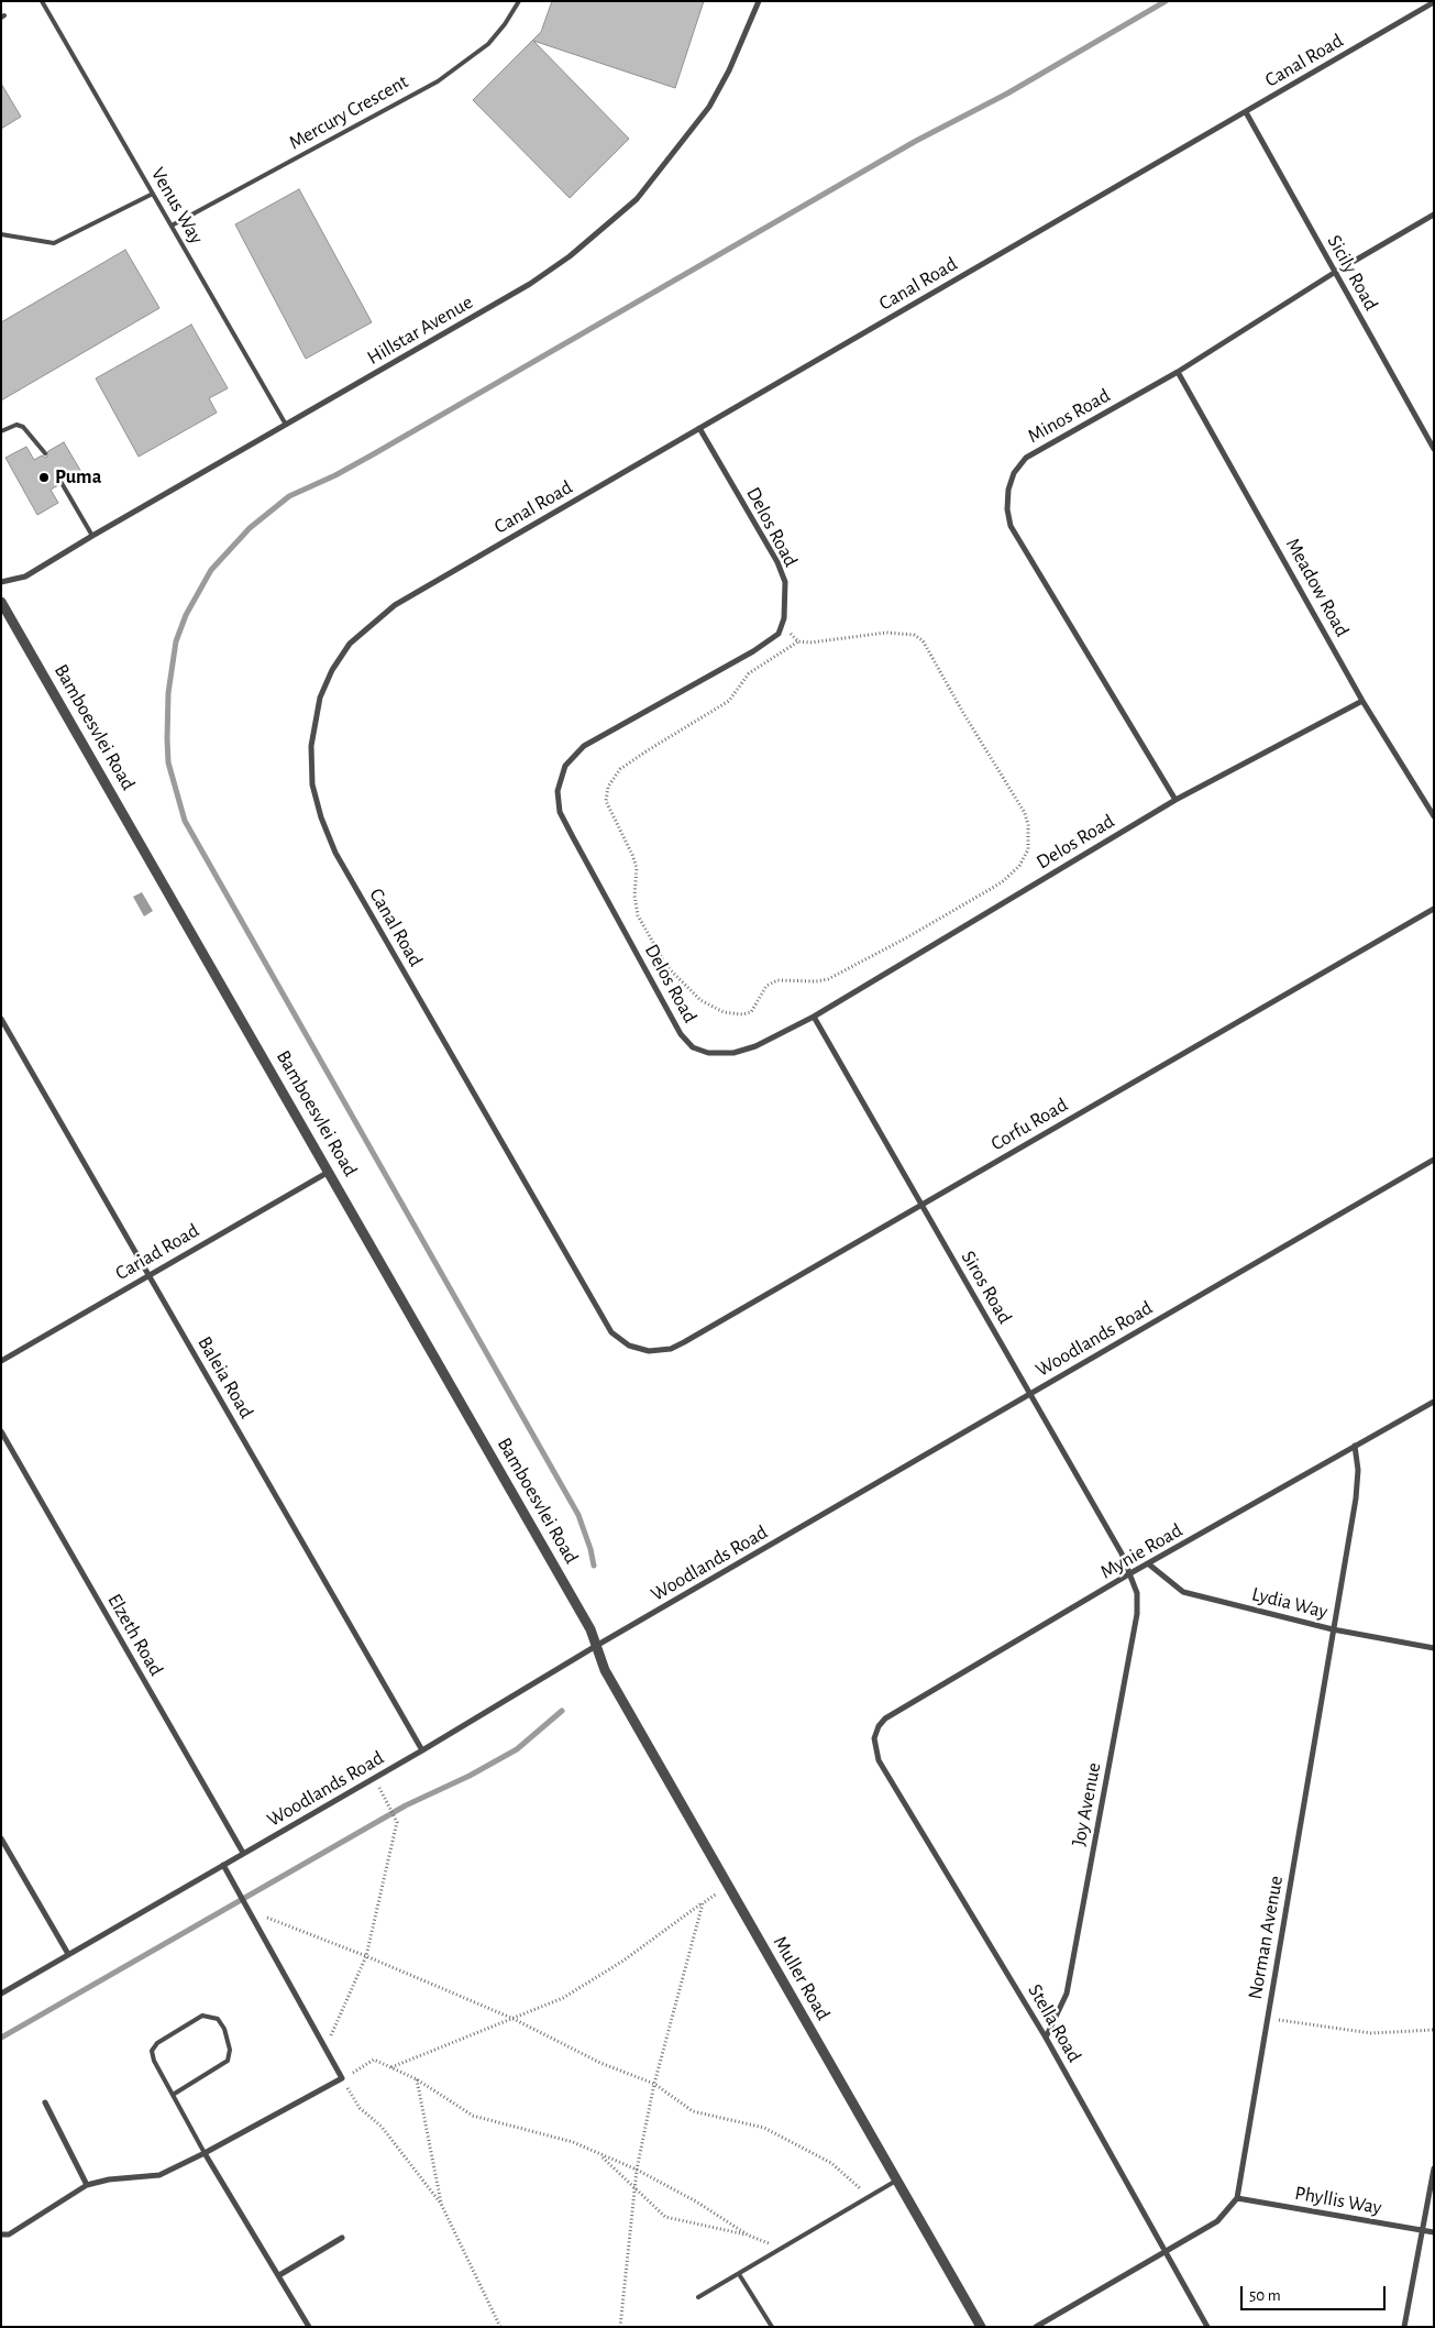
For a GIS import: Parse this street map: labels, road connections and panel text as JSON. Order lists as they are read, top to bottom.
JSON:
{
  "streets": {
    "street": [
      "Canal Road",
      "Sicily Road",
      "Hillstar Avenue",
      "Minos Road",
      "Delos Road",
      "Meadow Road",
      "Bamboesvlei Road",
      "Corfu Road",
      "Cariad Road",
      "Siros Road",
      "Woodlands Road",
      "Baleia Road",
      "Mynie Road",
      "Lydia Way",
      "Elzeth Road",
      "Joy Avenue",
      "Norman Avenue",
      "Muller Road",
      "Stella Road",
      "Phyllis Way"
    ],
    "lane": ["Mercury Crescent", "Venus Way"]
  },
  "crossings": [
    ["Canal Road", "Sicily Road"],
    ["Canal Road", "Delos Road"],
    ["Canal Road", "Corfu Road"],
    ["Mercury Crescent", "Venus Way"],
    ["Venus Way", "Hillstar Avenue"],
    ["Sicily Road", "Minos Road"],
    ["Minos Road", "Delos Road"],
    ["Minos Road", "Meadow Road"],
    ["Delos Road", "Meadow Road"],
    ["Delos Road", "Siros Road"],
    ["Bamboesvlei Road", "Cariad Road"],
    ["Bamboesvlei Road", "Woodlands Road"],
    ["Bamboesvlei Road", "Muller Road"],
    ["Corfu Road", "Siros Road"],
    ["Cariad Road", "Baleia Road"],
    ["Siros Road", "Woodlands Road"],
    ["Siros Road", "Mynie Road"],
    ["Siros Road", "Joy Avenue"],
    ["Woodlands Road", "Baleia Road"],
    ["Woodlands Road", "Elzeth Road"],
    ["Woodlands Road", "Muller Road"],
    ["Mynie Road", "Lydia Way"],
    ["Mynie Road", "Joy Avenue"],
    ["Mynie Road", "Norman Avenue"],
    ["Mynie Road", "Stella Road"],
    ["Lydia Way", "Norman Avenue"],
    ["Joy Avenue", "Stella Road"],
    ["Norman Avenue", "Phyllis Way"]
  ],
  "places": ["Puma"],
  "scale_bar": "50 m"
}
